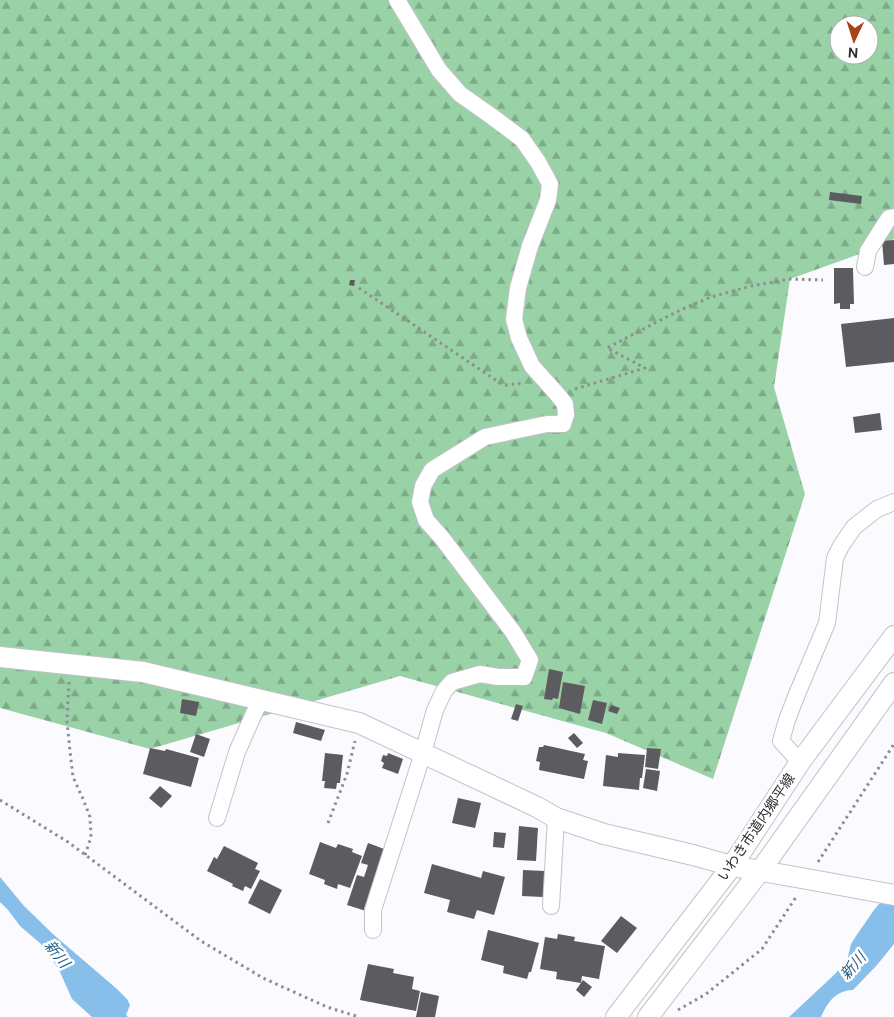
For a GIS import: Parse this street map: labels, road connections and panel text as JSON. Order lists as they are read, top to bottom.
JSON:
{
  "streets": {
    "street": ["いわき市道内郷平線"]
  },
  "water": ["新川"],
  "north": "bottom"
}
